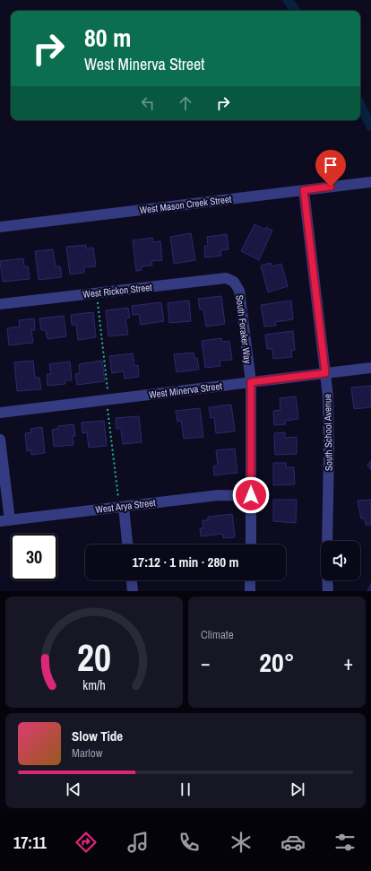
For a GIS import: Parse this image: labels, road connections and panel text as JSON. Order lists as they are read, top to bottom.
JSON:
{
  "streets": {
    "street": [
      "West Mason Creek Street",
      "West Rickon Street",
      "South Foraker Way",
      "West Minerva Street",
      "South School Avenue",
      "West Arya Street"
    ]
  },
  "crossings": [
    ["West Mason Creek Street", "South School Avenue"],
    ["West Rickon Street", "South Foraker Way"],
    ["South Foraker Way", "West Minerva Street"],
    ["South Foraker Way", "West Arya Street"],
    ["West Minerva Street", "South School Avenue"]
  ],
  "page": {
    "turn": ["80 m", "West Minerva Street"],
    "limit": "30",
    "trip": "17:12 · 1 min · 280 m",
    "tile": "Climate",
    "heat": ["−", "20°", "+"],
    "song": ["Slow Tide", "Marlow"],
    "tabs": "17:11",
    "gauge": ["20", "km/h"]
  }
}
